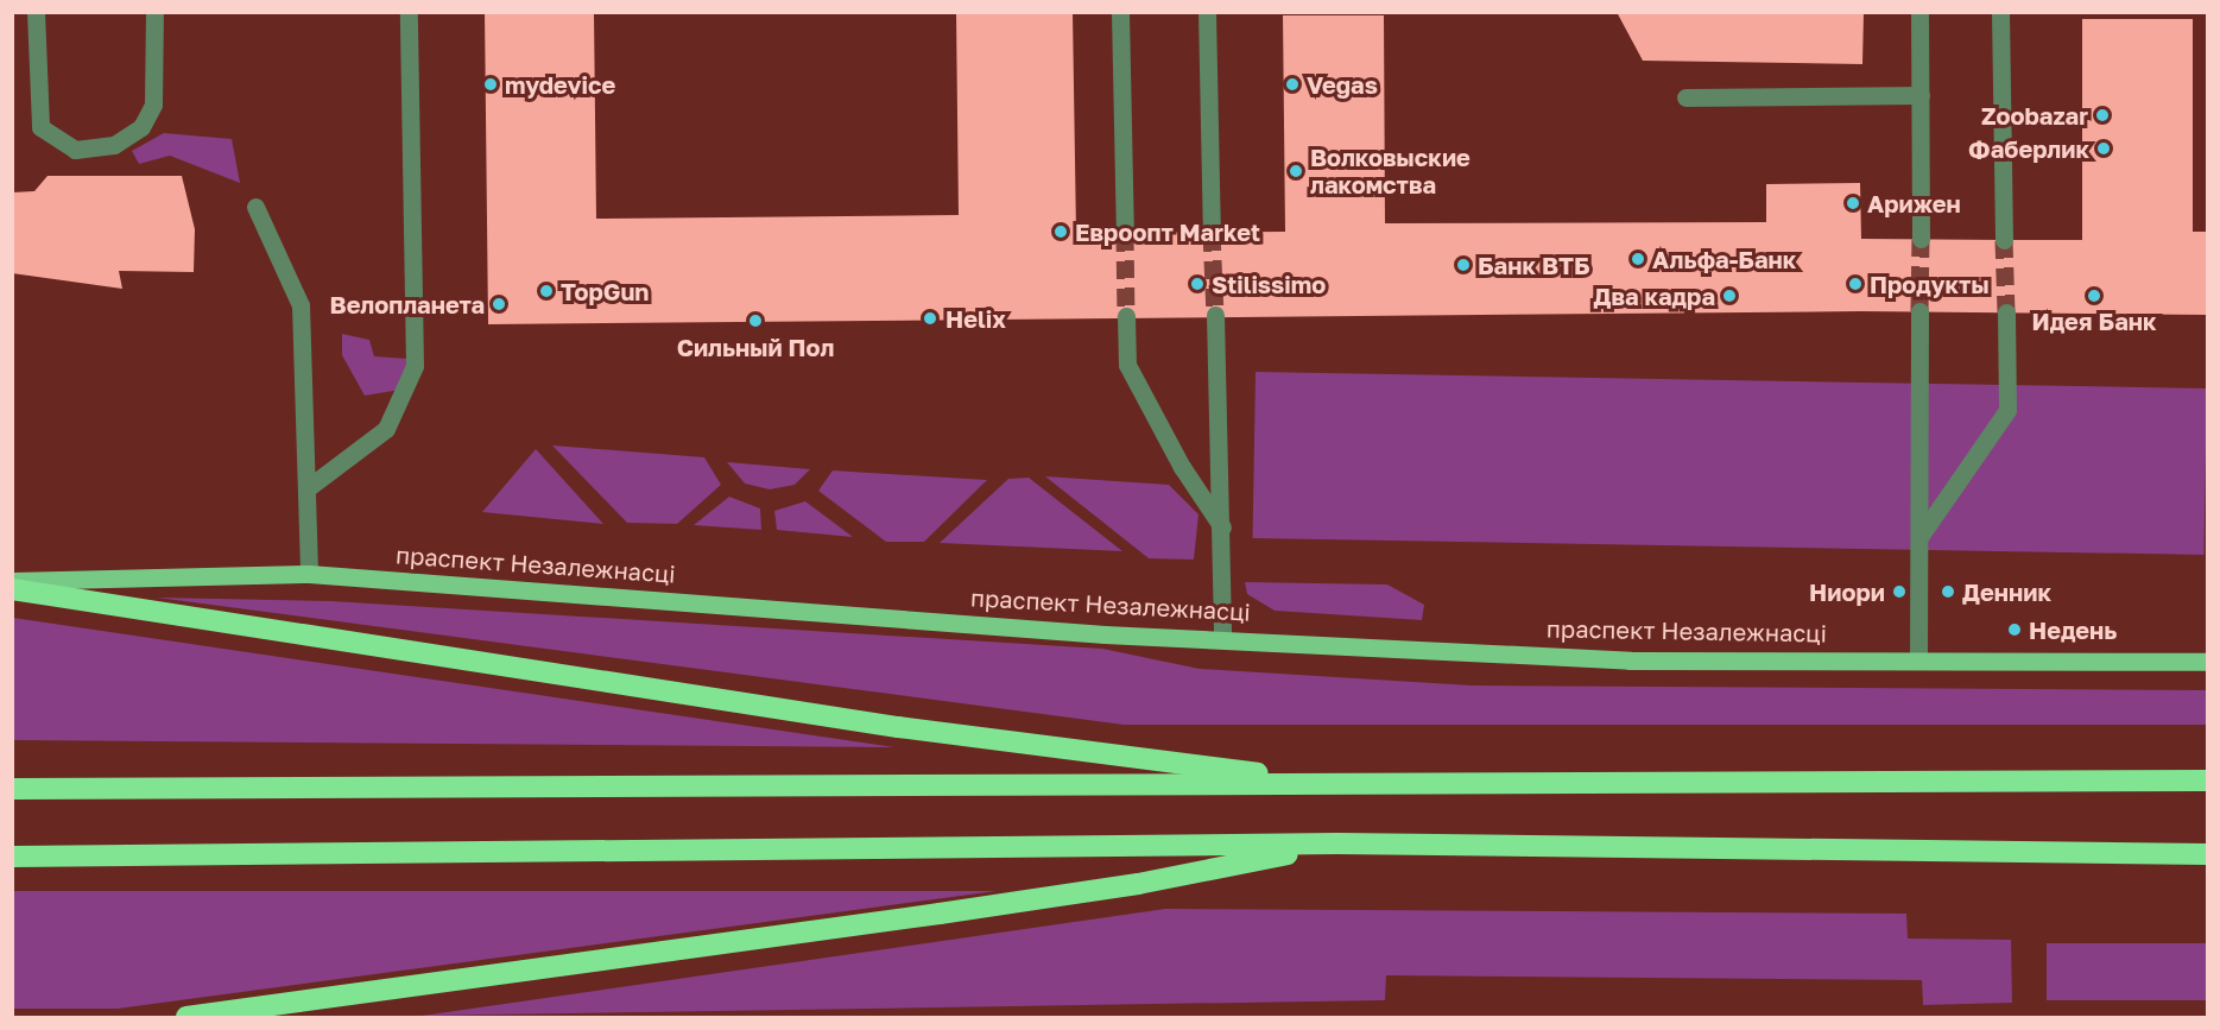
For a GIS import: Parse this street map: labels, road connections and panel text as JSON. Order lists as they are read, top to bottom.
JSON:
{
  "streets": {
    "main road": ["праспект Незалежнасці"]
  },
  "places": [
    "mydevice",
    "Vegas",
    "Zoobazar",
    "Фаберлик",
    "Волковыские лакомства",
    "Арижен",
    "Евроопт Market",
    "Альфа-Банк",
    "Банк ВТБ",
    "Stilissimo",
    "Продукты",
    "TopGun",
    "Два кадра",
    "Идея Банк",
    "Велопланета",
    "Helix",
    "Сильный Пол",
    "Ниори",
    "Денник",
    "Недень"
  ]
}
